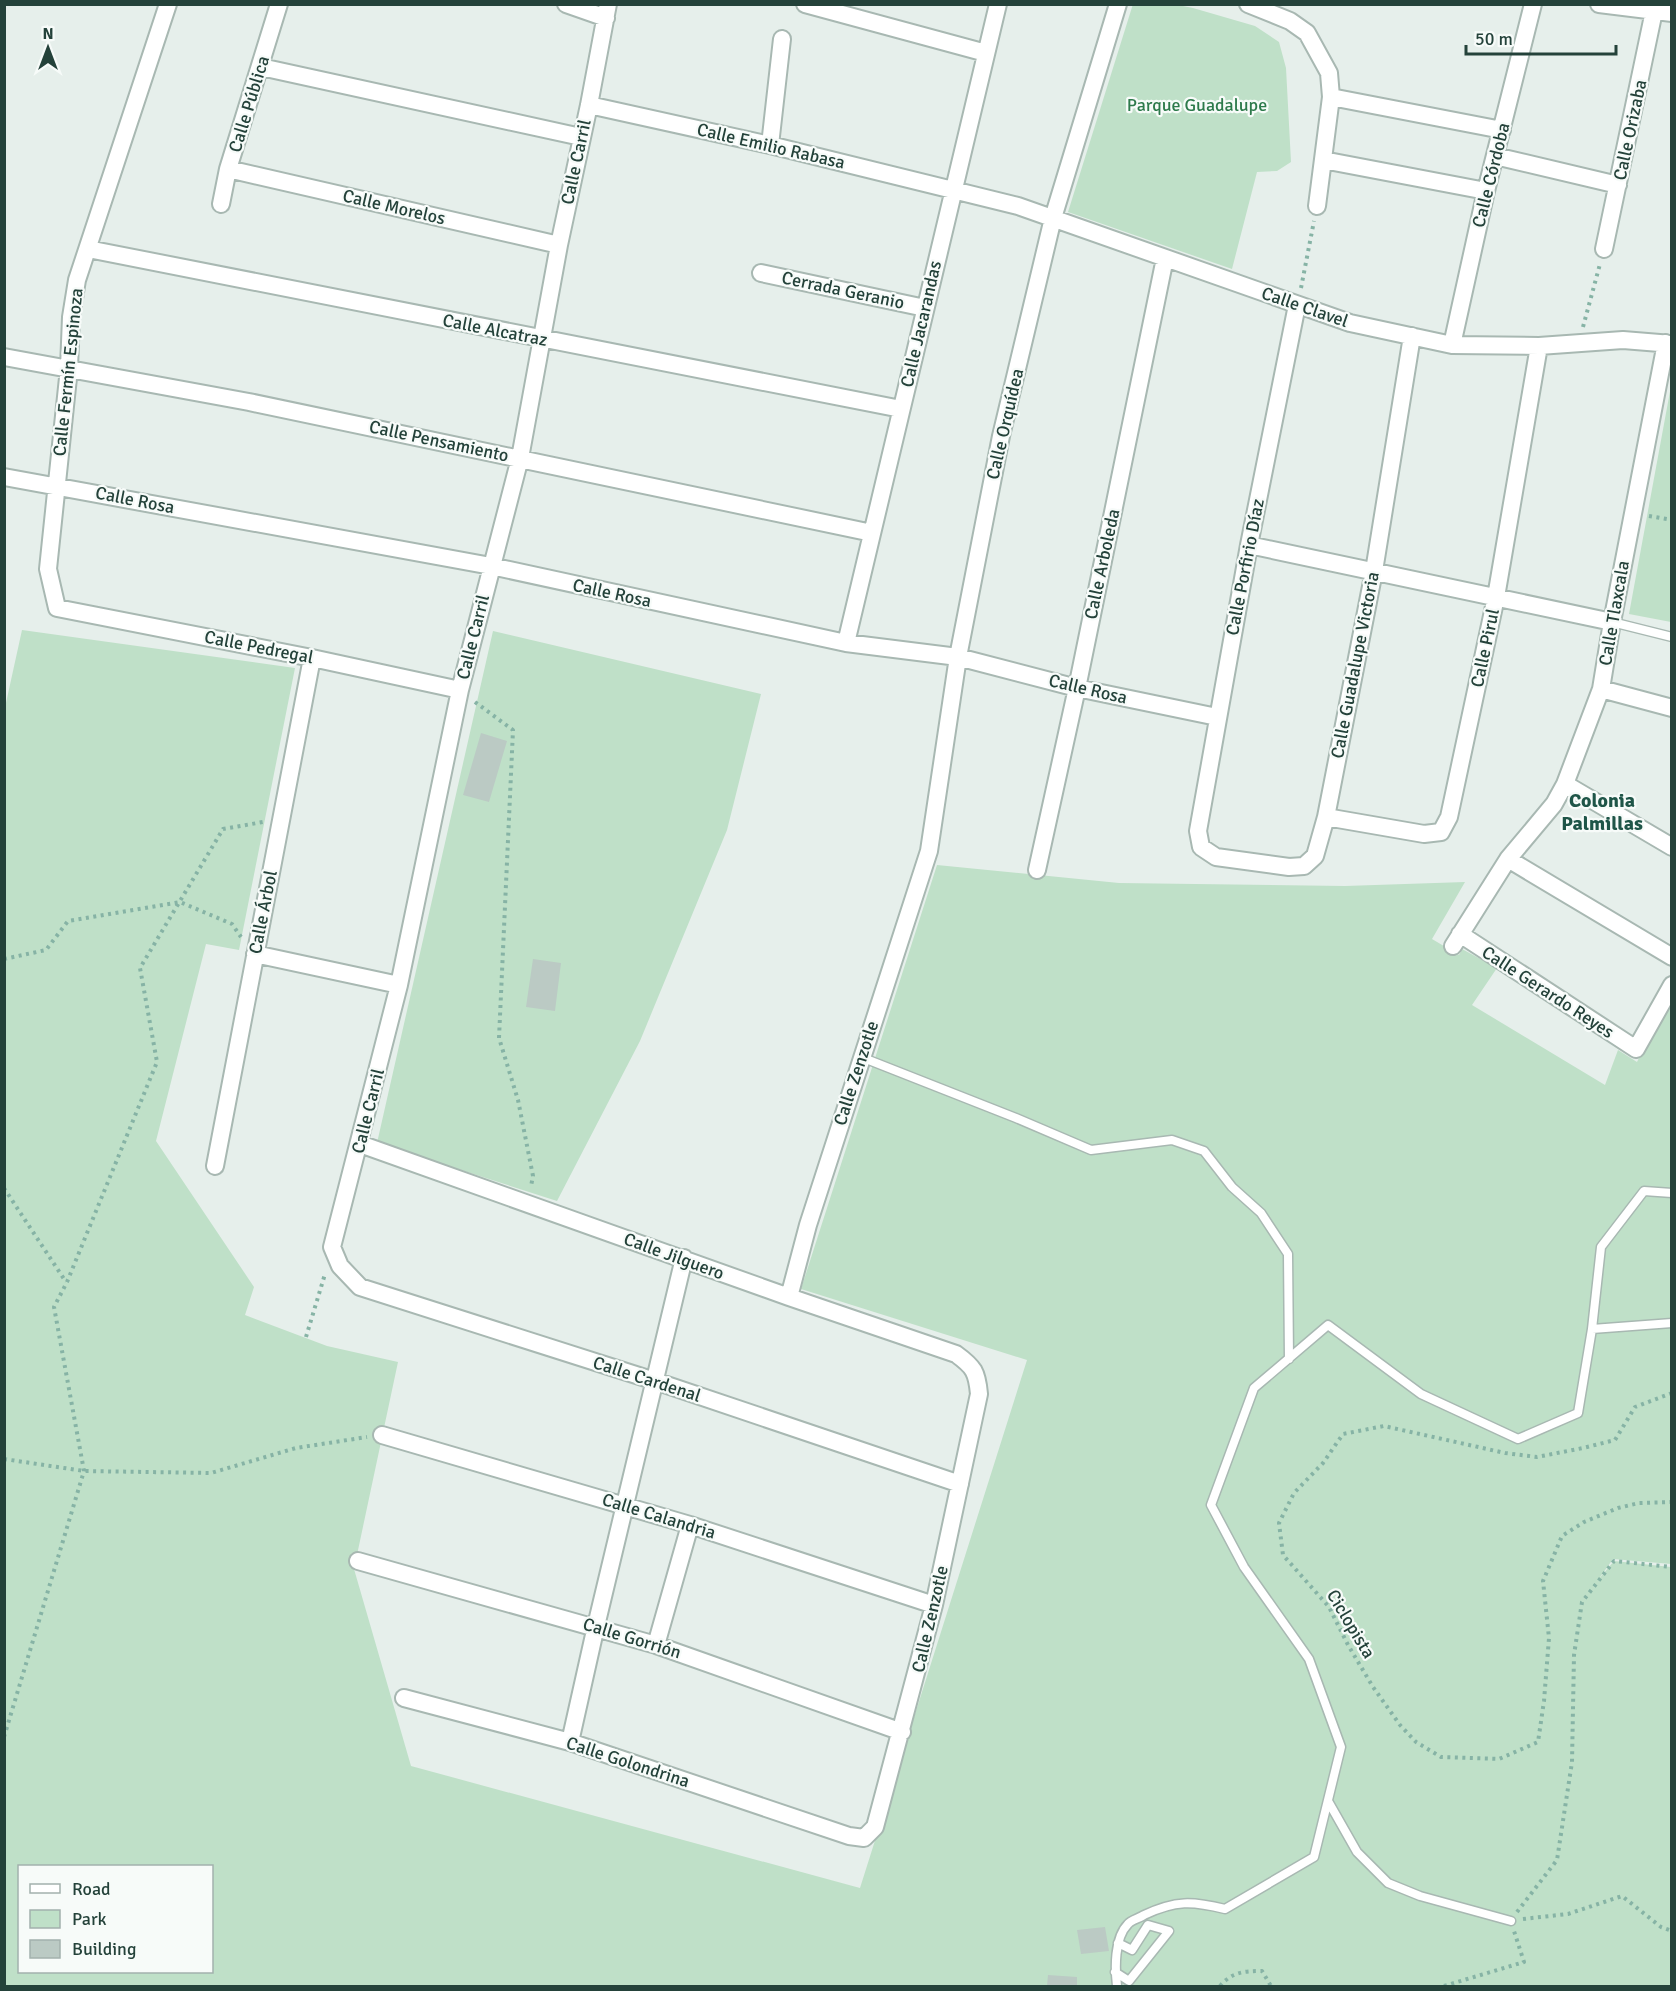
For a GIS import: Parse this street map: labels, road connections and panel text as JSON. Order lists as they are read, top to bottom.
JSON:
{
  "streets": {
    "street": [
      "Calle Pública",
      "Calle Orizaba",
      "Calle Emilio Rabasa",
      "Calle Carril",
      "Calle Córdoba",
      "Calle Morelos",
      "Cerrada Geranio",
      "Calle Clavel",
      "Calle Jacarandas",
      "Calle Alcatraz",
      "Calle Fermín Espinoza",
      "Calle Orquídea",
      "Calle Pensamiento",
      "Calle Rosa",
      "Calle Arboleda",
      "Calle Porfirio Díaz",
      "Calle Tlaxcala",
      "Calle Pedregal",
      "Calle Pirul",
      "Calle Guadalupe Victoria",
      "Calle Árbol",
      "Calle Gerardo Reyes",
      "Calle Zenzotle",
      "Calle Jilguero",
      "Calle Cardenal",
      "Calle Calandria",
      "Calle Gorrión",
      "Calle Golondrina"
    ],
    "path": ["Ciclopista"]
  },
  "crossings": [
    ["Calle Pública", "Calle Morelos"],
    ["Calle Emilio Rabasa", "Calle Carril"],
    ["Calle Emilio Rabasa", "Calle Clavel"],
    ["Calle Emilio Rabasa", "Calle Jacarandas"],
    ["Calle Carril", "Calle Morelos"],
    ["Calle Carril", "Calle Alcatraz"],
    ["Calle Carril", "Calle Pensamiento"],
    ["Calle Carril", "Calle Rosa"],
    ["Calle Carril", "Calle Pedregal"],
    ["Calle Carril", "Calle Jilguero"],
    ["Calle Carril", "Calle Cardenal"],
    ["Calle Córdoba", "Calle Clavel"],
    ["Cerrada Geranio", "Calle Jacarandas"],
    ["Calle Clavel", "Calle Jacarandas"],
    ["Calle Clavel", "Calle Orquídea"],
    ["Calle Clavel", "Calle Arboleda"],
    ["Calle Clavel", "Calle Porfirio Díaz"],
    ["Calle Clavel", "Calle Tlaxcala"],
    ["Calle Clavel", "Calle Pirul"],
    ["Calle Clavel", "Calle Guadalupe Victoria"],
    ["Calle Jacarandas", "Calle Alcatraz"],
    ["Calle Jacarandas", "Calle Pensamiento"],
    ["Calle Jacarandas", "Calle Rosa"],
    ["Calle Alcatraz", "Calle Fermín Espinoza"],
    ["Calle Fermín Espinoza", "Calle Pensamiento"],
    ["Calle Fermín Espinoza", "Calle Rosa"],
    ["Calle Fermín Espinoza", "Calle Pedregal"],
    ["Calle Orquídea", "Calle Rosa"],
    ["Calle Orquídea", "Calle Zenzotle"],
    ["Calle Rosa", "Calle Arboleda"],
    ["Calle Rosa", "Calle Porfirio Díaz"],
    ["Calle Porfirio Díaz", "Calle Guadalupe Victoria"],
    ["Calle Tlaxcala", "Calle Gerardo Reyes"],
    ["Calle Pedregal", "Calle Árbol"],
    ["Calle Pirul", "Calle Guadalupe Victoria"],
    ["Calle Zenzotle", "Calle Jilguero"],
    ["Calle Zenzotle", "Calle Cardenal"],
    ["Calle Zenzotle", "Calle Calandria"],
    ["Calle Zenzotle", "Calle Gorrión"],
    ["Calle Zenzotle", "Calle Golondrina"]
  ],
  "districts": ["Colonia Palmillas"],
  "parks": ["Parque Guadalupe"],
  "legend": ["Road", "Park", "Building"],
  "scale_bar": "50 m",
  "north": "top"
}
